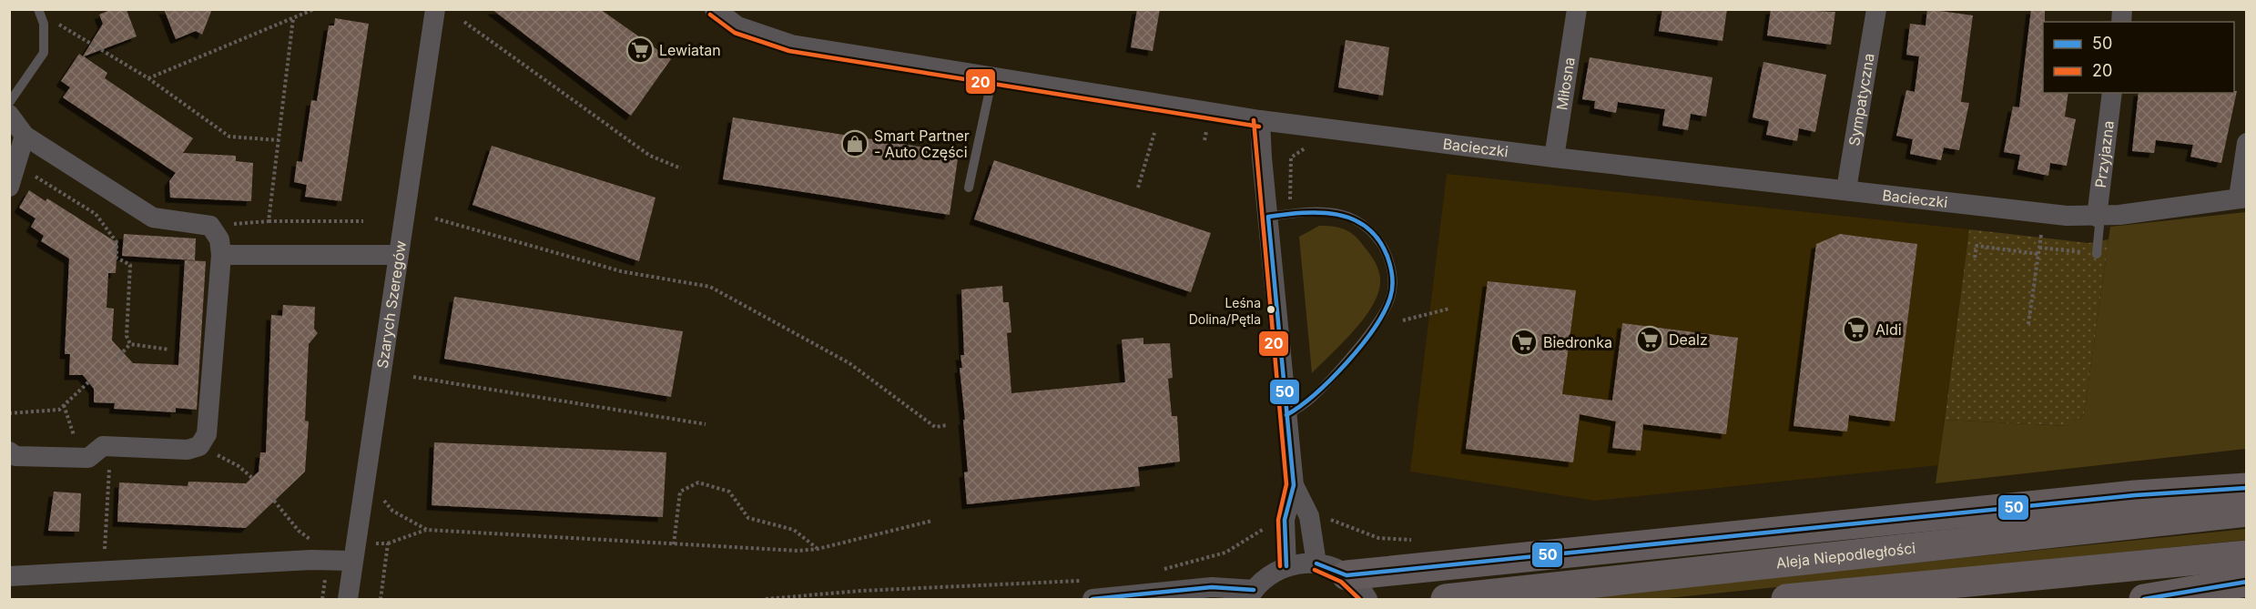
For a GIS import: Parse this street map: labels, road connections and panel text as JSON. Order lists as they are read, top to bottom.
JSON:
{
  "streets": {
    "main road": ["Aleja Niepodległości"],
    "street": [
      "Miłosna",
      "Sympatyczna",
      "Bacieczki",
      "Przyjazna",
      "Szarych Szeregów"
    ]
  },
  "crossings": [
    ["Miłosna", "Bacieczki"],
    ["Sympatyczna", "Bacieczki"],
    ["Bacieczki", "Przyjazna"]
  ],
  "places": {
    "supermarket": [
      "Lewiatan",
      "Aldi",
      "Dealz",
      "Biedronka"
    ],
    "shop": ["Smart Partner - Auto Części"],
    "other": ["Leśna Dolina/Pętla"]
  },
  "lines": ["transit line 20", "transit line 50"],
  "legend": ["50", "20"]
}
